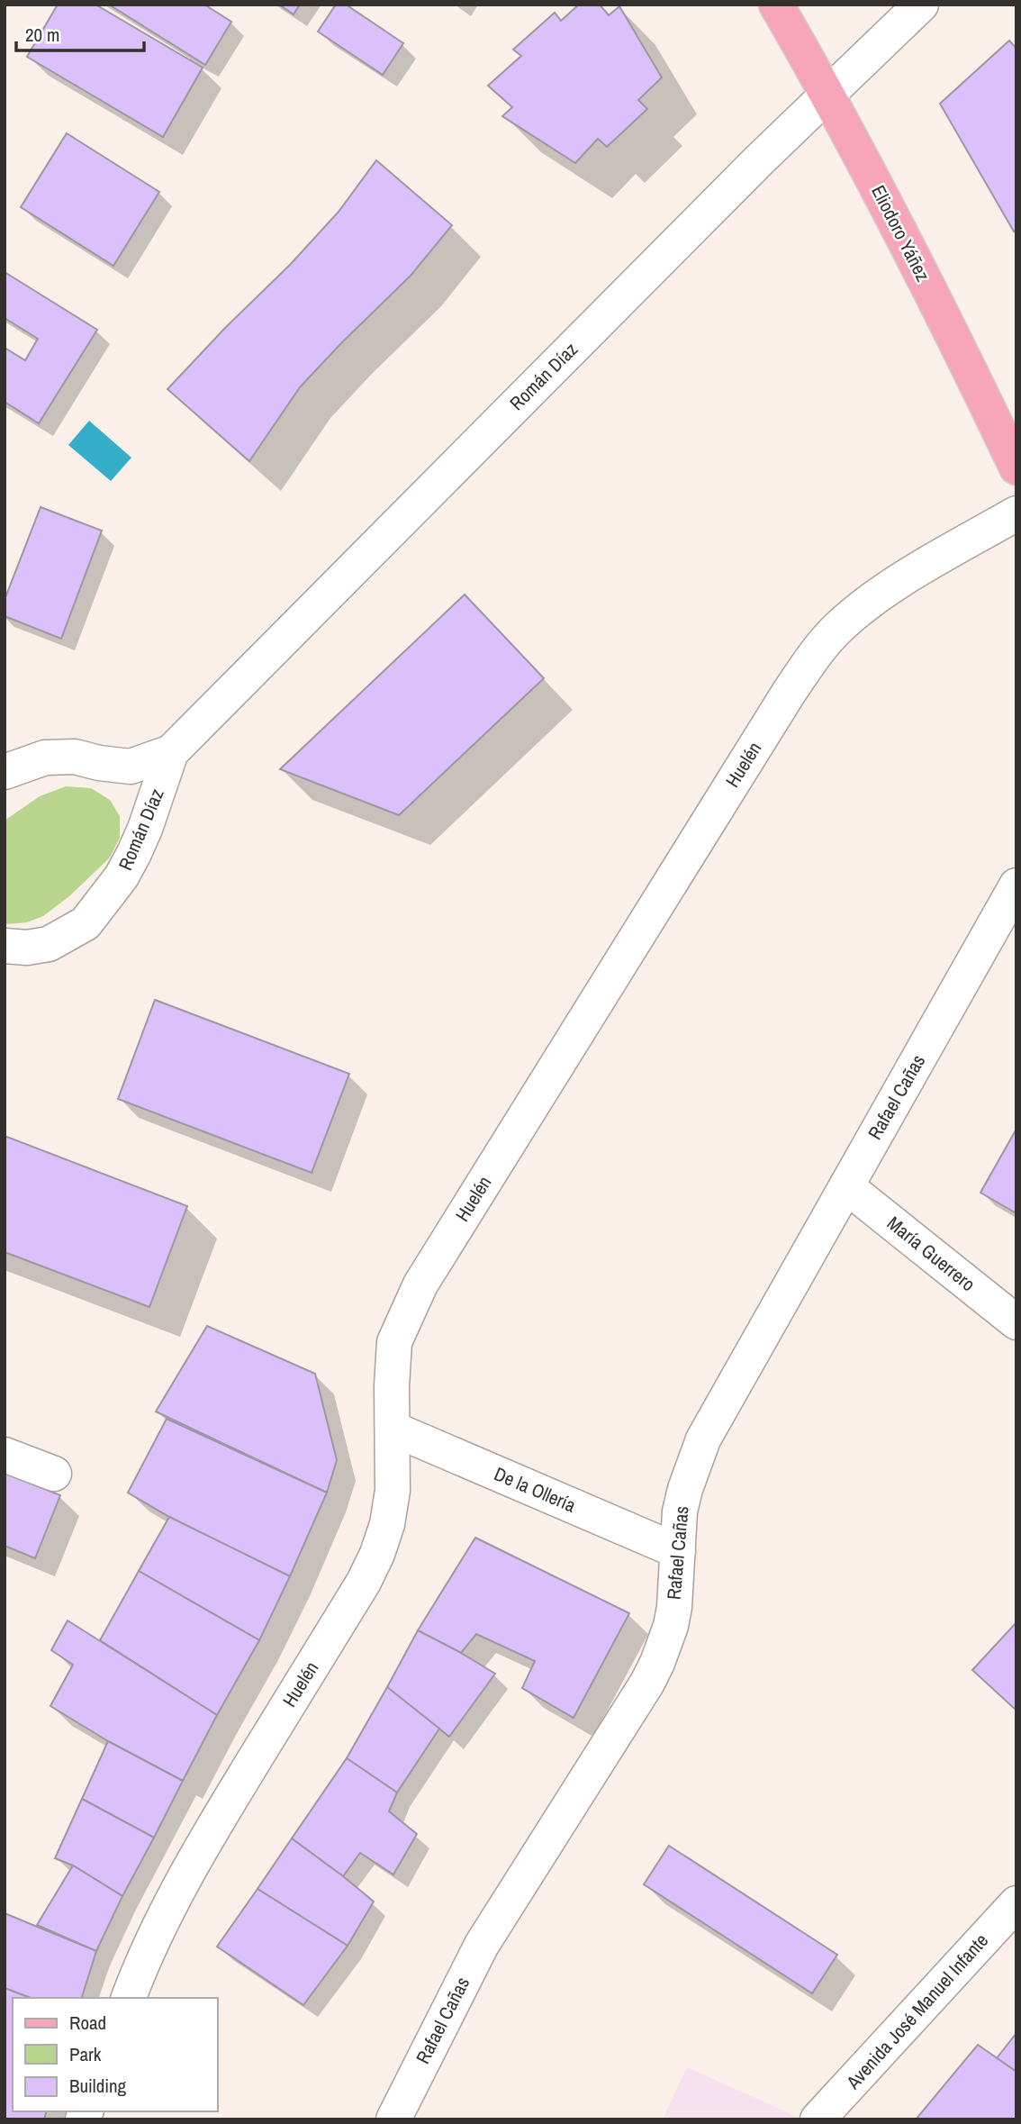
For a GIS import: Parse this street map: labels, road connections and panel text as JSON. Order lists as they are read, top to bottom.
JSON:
{
  "streets": {
    "main road": ["Eliodoro Yáñez"],
    "street": [
      "Román Díaz",
      "Huelén",
      "Rafael Cañas",
      "María Guerrero",
      "De la Ollería",
      "Avenida José Manuel Infante"
    ]
  },
  "crossings": [
    ["Eliodoro Yáñez", "Román Díaz"],
    ["Huelén", "De la Ollería"],
    ["Rafael Cañas", "María Guerrero"],
    ["Rafael Cañas", "De la Ollería"]
  ],
  "legend": ["Road", "Park", "Building"],
  "scale_bar": "20 m"
}
